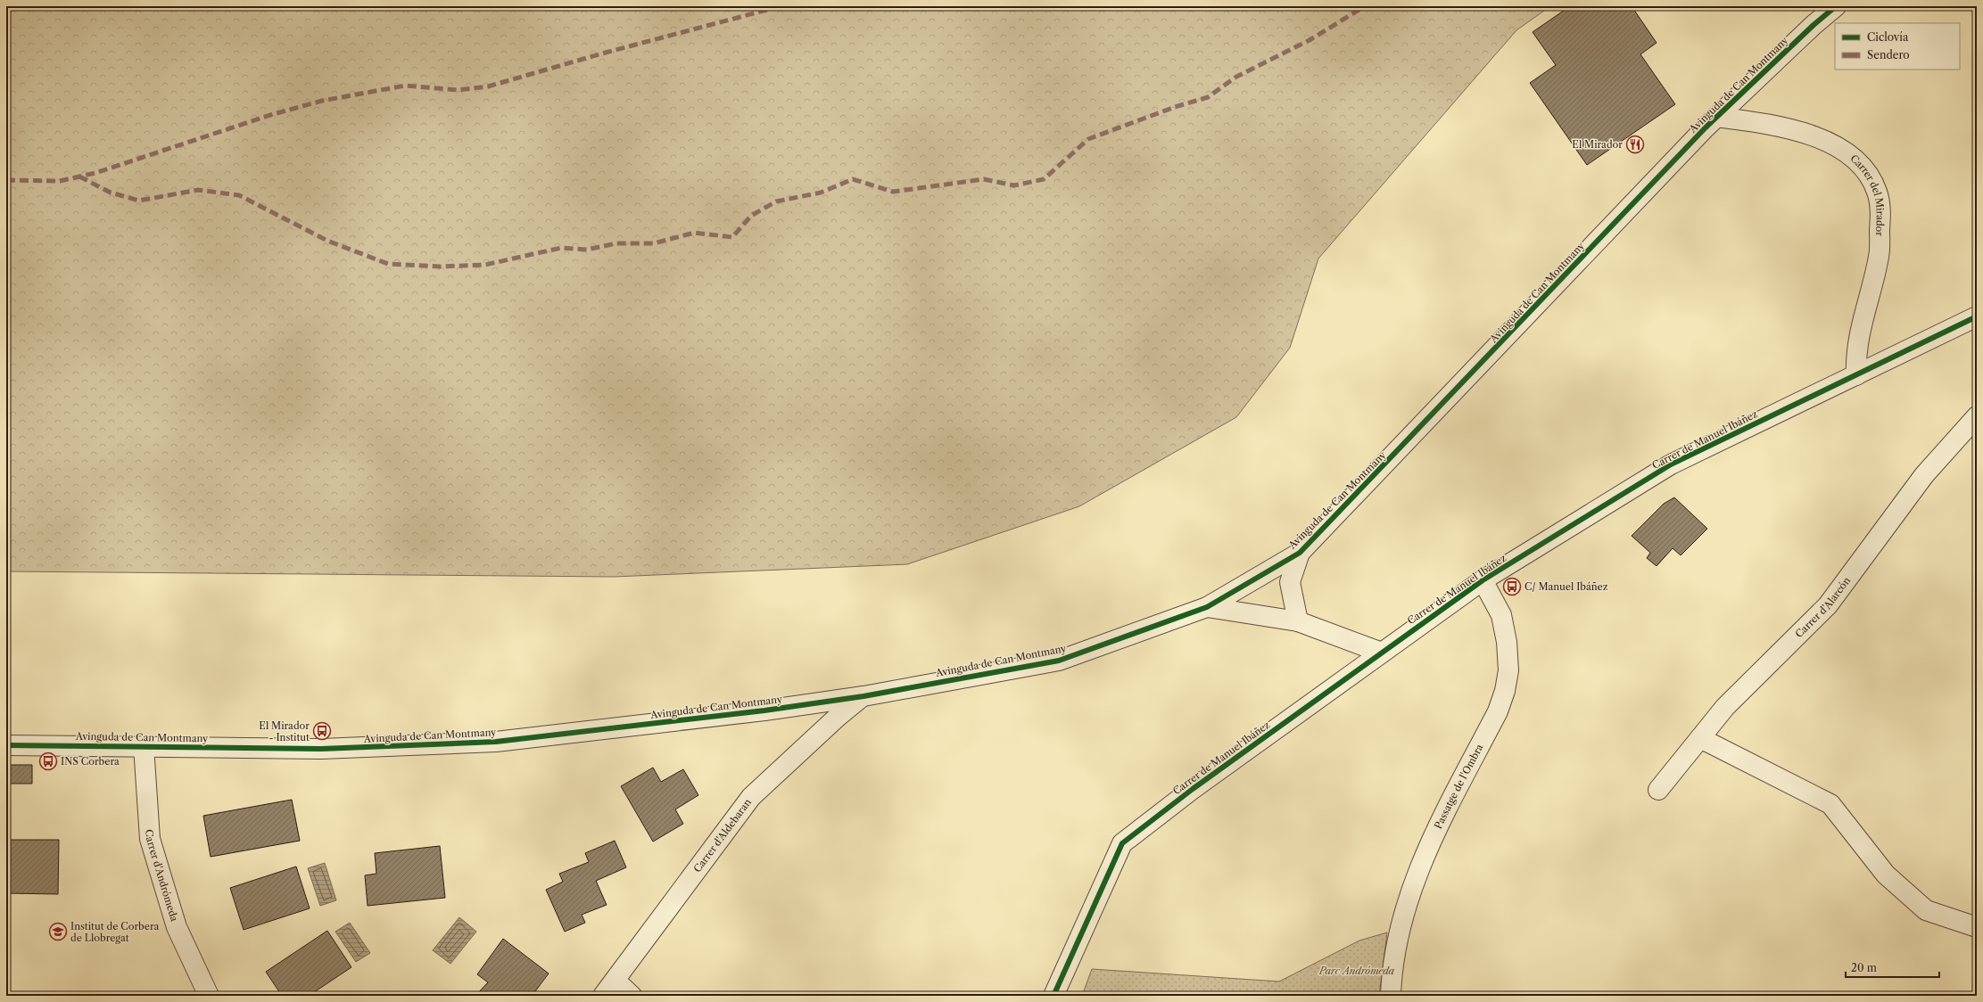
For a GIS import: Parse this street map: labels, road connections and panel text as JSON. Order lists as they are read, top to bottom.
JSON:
{
  "streets": {
    "street": [
      "Avinguda de Can Montmany",
      "Carrer del Mirador",
      "Carrer de Manuel Ibáñez",
      "Carrer d'Alarcón",
      "Passatge de l'Ombra",
      "Carrer d'Aldebaran",
      "Carrer d'Andrómeda"
    ]
  },
  "crossings": [
    ["Avinguda de Can Montmany", "Carrer del Mirador"],
    ["Avinguda de Can Montmany", "Carrer de Manuel Ibáñez"],
    ["Avinguda de Can Montmany", "Carrer d'Aldebaran"],
    ["Avinguda de Can Montmany", "Carrer d'Andrómeda"],
    ["Carrer del Mirador", "Carrer de Manuel Ibáñez"],
    ["Carrer de Manuel Ibáñez", "Passatge de l'Ombra"]
  ],
  "parks": ["Parc Andrómeda"],
  "places": {
    "restaurant": ["El Mirador"],
    "bus stop": ["C/ Manuel Ibáñez", "El Mirador - Institut", "INS Corbera"],
    "school or university": ["Institut de Corbera de Llobregat"]
  },
  "legend": ["Ciclovía", "Sendero"],
  "scale_bar": "20 m"
}
